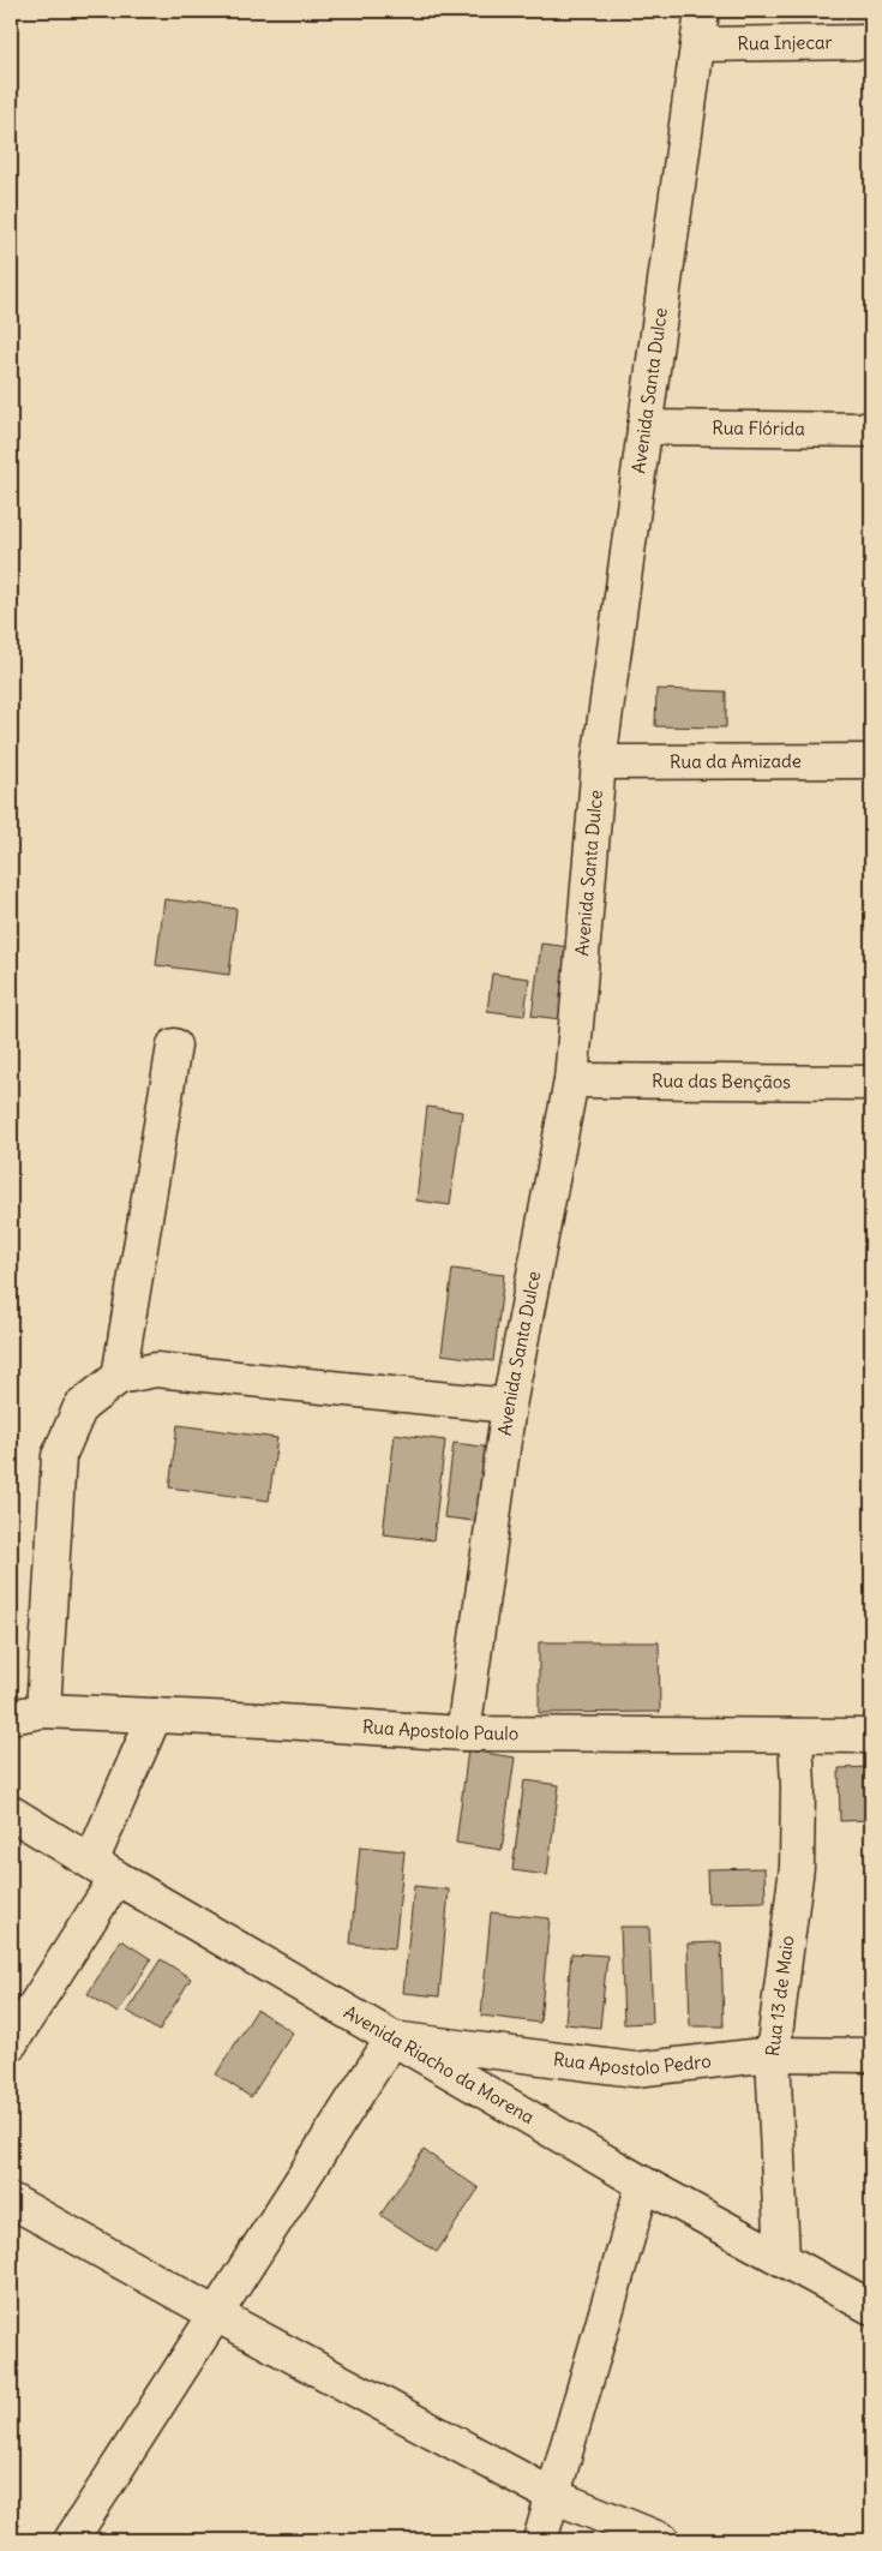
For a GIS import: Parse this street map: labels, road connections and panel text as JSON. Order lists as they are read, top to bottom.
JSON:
{
  "streets": {
    "street": [
      "Rua Injecar",
      "Avenida Santa Dulce",
      "Rua Flórida",
      "Rua da Amizade",
      "Rua das Bençãos",
      "Rua Apostolo Paulo",
      "Rua 13 de Maio",
      "Rua Apostolo Pedro",
      "Avenida Riacho da Morena"
    ]
  },
  "crossings": [
    ["Rua Injecar", "Avenida Santa Dulce"],
    ["Avenida Santa Dulce", "Rua Flórida"],
    ["Avenida Santa Dulce", "Rua da Amizade"],
    ["Avenida Santa Dulce", "Rua das Bençãos"],
    ["Avenida Santa Dulce", "Rua Apostolo Paulo"],
    ["Rua Apostolo Paulo", "Rua 13 de Maio"],
    ["Rua 13 de Maio", "Rua Apostolo Pedro"],
    ["Rua 13 de Maio", "Avenida Riacho da Morena"],
    ["Rua Apostolo Pedro", "Avenida Riacho da Morena"]
  ]
}
